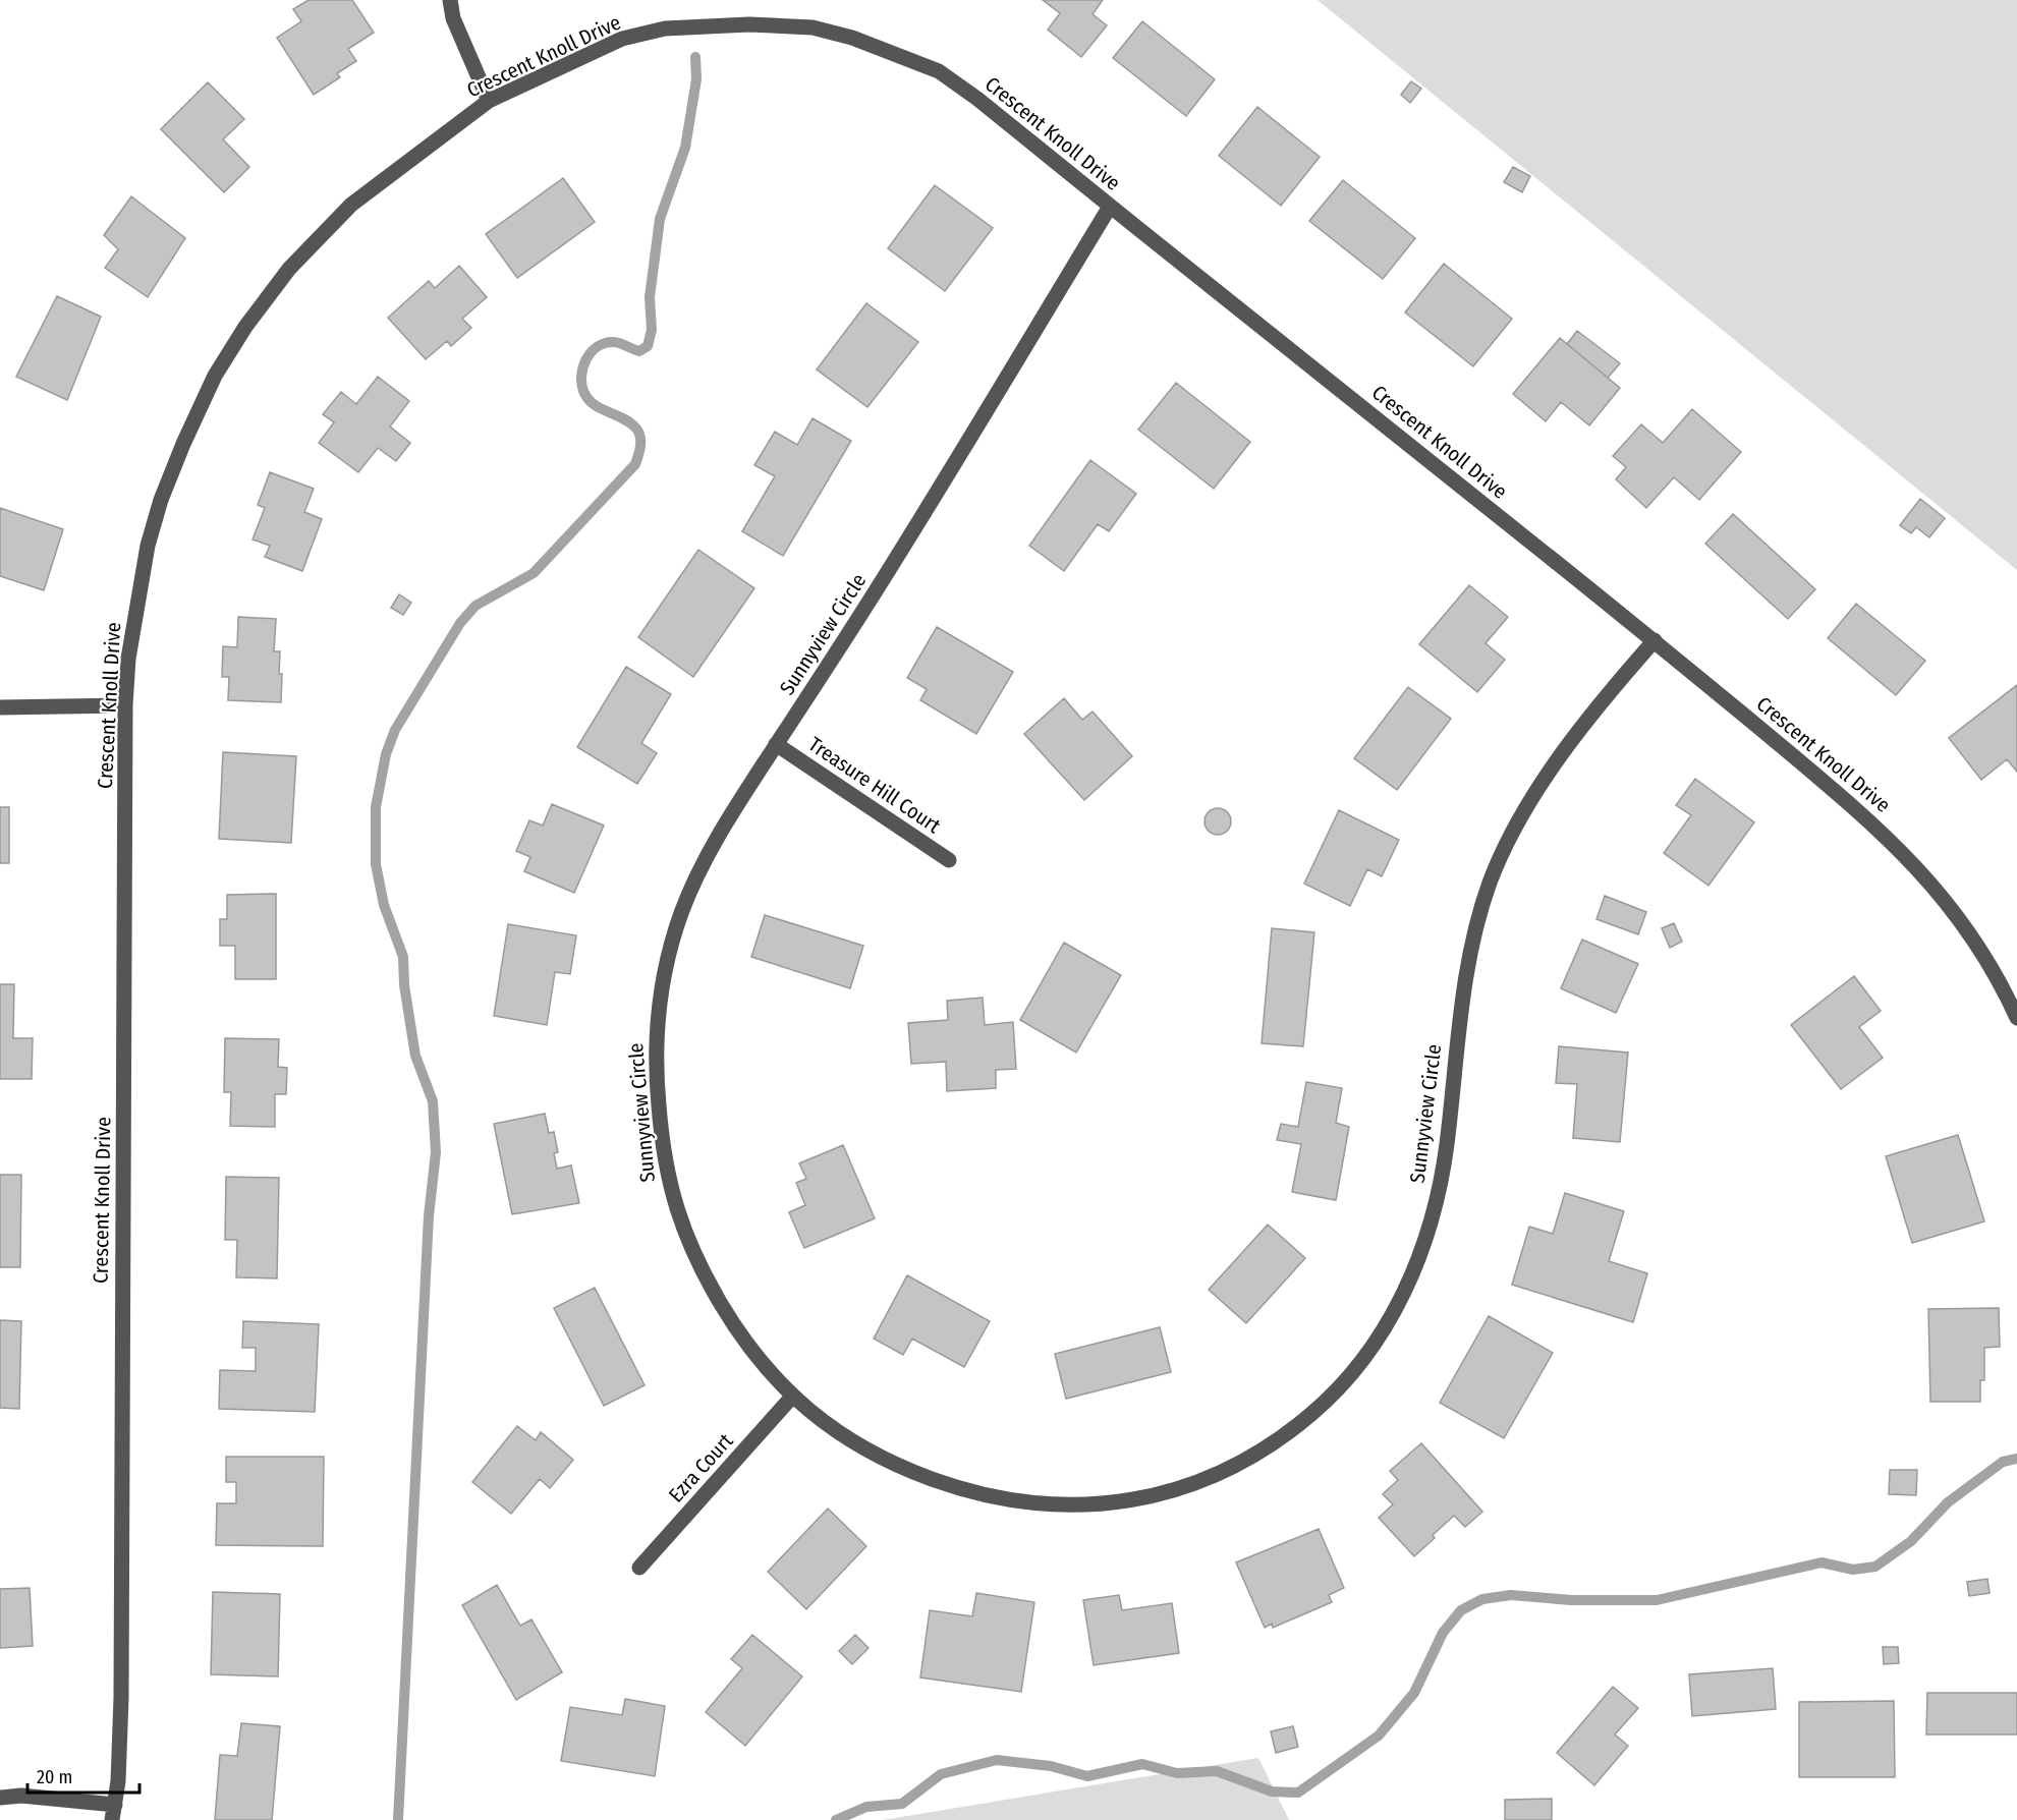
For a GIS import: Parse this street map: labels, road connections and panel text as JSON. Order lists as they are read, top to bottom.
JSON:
{
  "streets": {
    "street": [
      "Crescent Knoll Drive",
      "Sunnyview Circle",
      "Treasure Hill Court",
      "Ezra Court"
    ]
  },
  "crossings": [
    ["Crescent Knoll Drive", "Sunnyview Circle"],
    ["Sunnyview Circle", "Treasure Hill Court"],
    ["Sunnyview Circle", "Ezra Court"]
  ],
  "scale_bar": "20 m"
}
